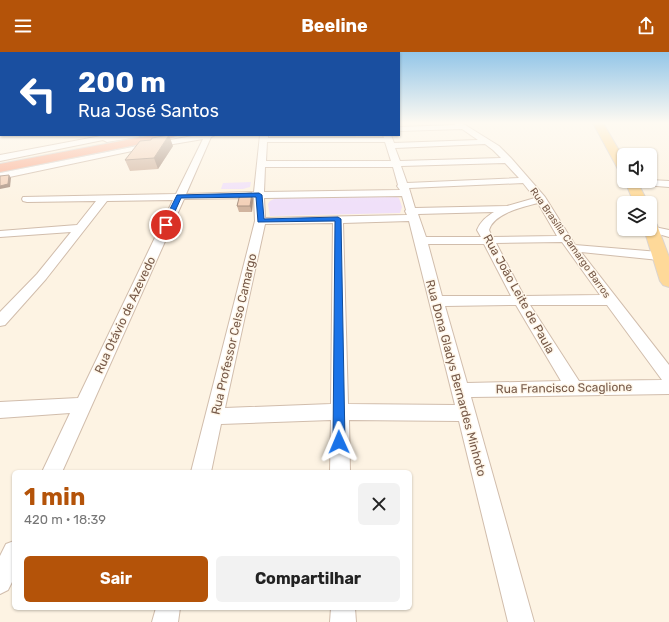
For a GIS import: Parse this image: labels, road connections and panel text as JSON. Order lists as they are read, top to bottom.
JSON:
{
  "streets": {
    "street": [
      "Rua Brasília Camargo Barros",
      "Rua João Leite de Paula",
      "Rua Otávio de Azevedo",
      "Rua Professor Celso Camargo",
      "Rua Dona Gladys Bernardes Minhoto",
      "Rua Francisco Scaglione"
    ]
  },
  "crossings": [
    ["Rua Brasília Camargo Barros", "Rua João Leite de Paula"],
    ["Rua João Leite de Paula", "Rua Professor Celso Camargo"],
    ["Rua João Leite de Paula", "Rua Dona Gladys Bernardes Minhoto"],
    ["Rua João Leite de Paula", "Rua Francisco Scaglione"],
    ["Rua Dona Gladys Bernardes Minhoto", "Rua Francisco Scaglione"]
  ],
  "page": {
    "header": "Beeline",
    "turn": ["200 m", "Rua José Santos"],
    "heading": ["1 min", "420 m · 18:39"],
    "buttons": ["Sair", "Compartilhar"]
  }
}
